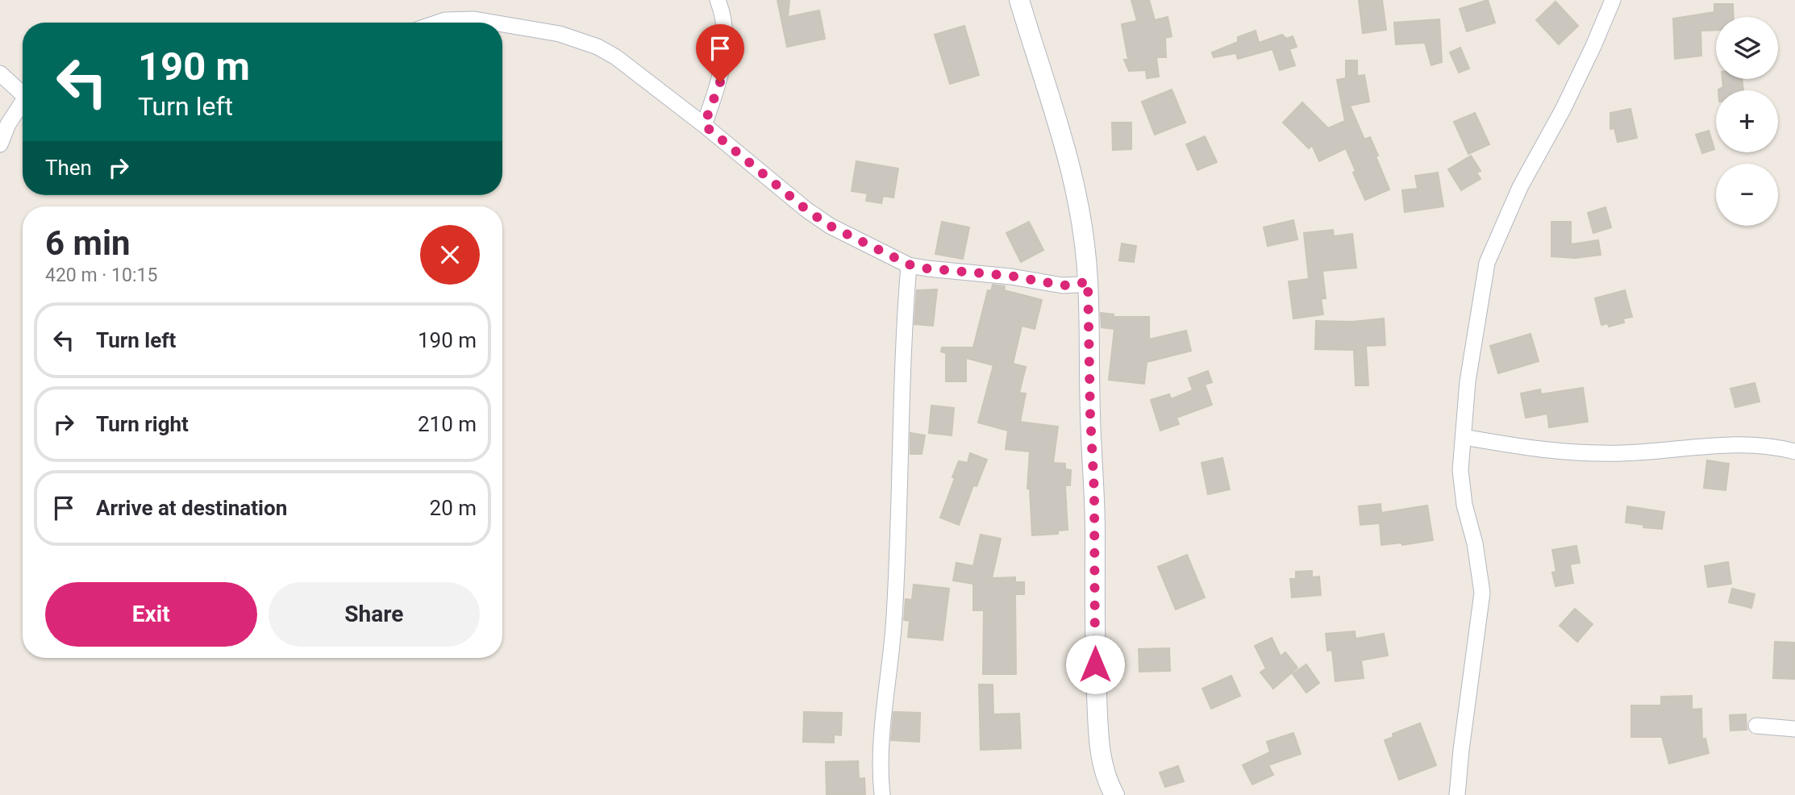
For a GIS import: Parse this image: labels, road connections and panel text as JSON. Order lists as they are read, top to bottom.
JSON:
{
  "page": {
    "map_buttons": ["+", "−"],
    "turn": ["190 m", "Turn left"],
    "then": "Then",
    "heading": ["6 min", "420 m · 10:15"],
    "list": [
      {
        "name": "Turn left",
        "value": "190 m"
      },
      {
        "name": "Turn right",
        "value": "210 m"
      },
      {
        "name": "Arrive at destination",
        "value": "20 m"
      }
    ],
    "buttons": ["Exit", "Share"]
  }
}
